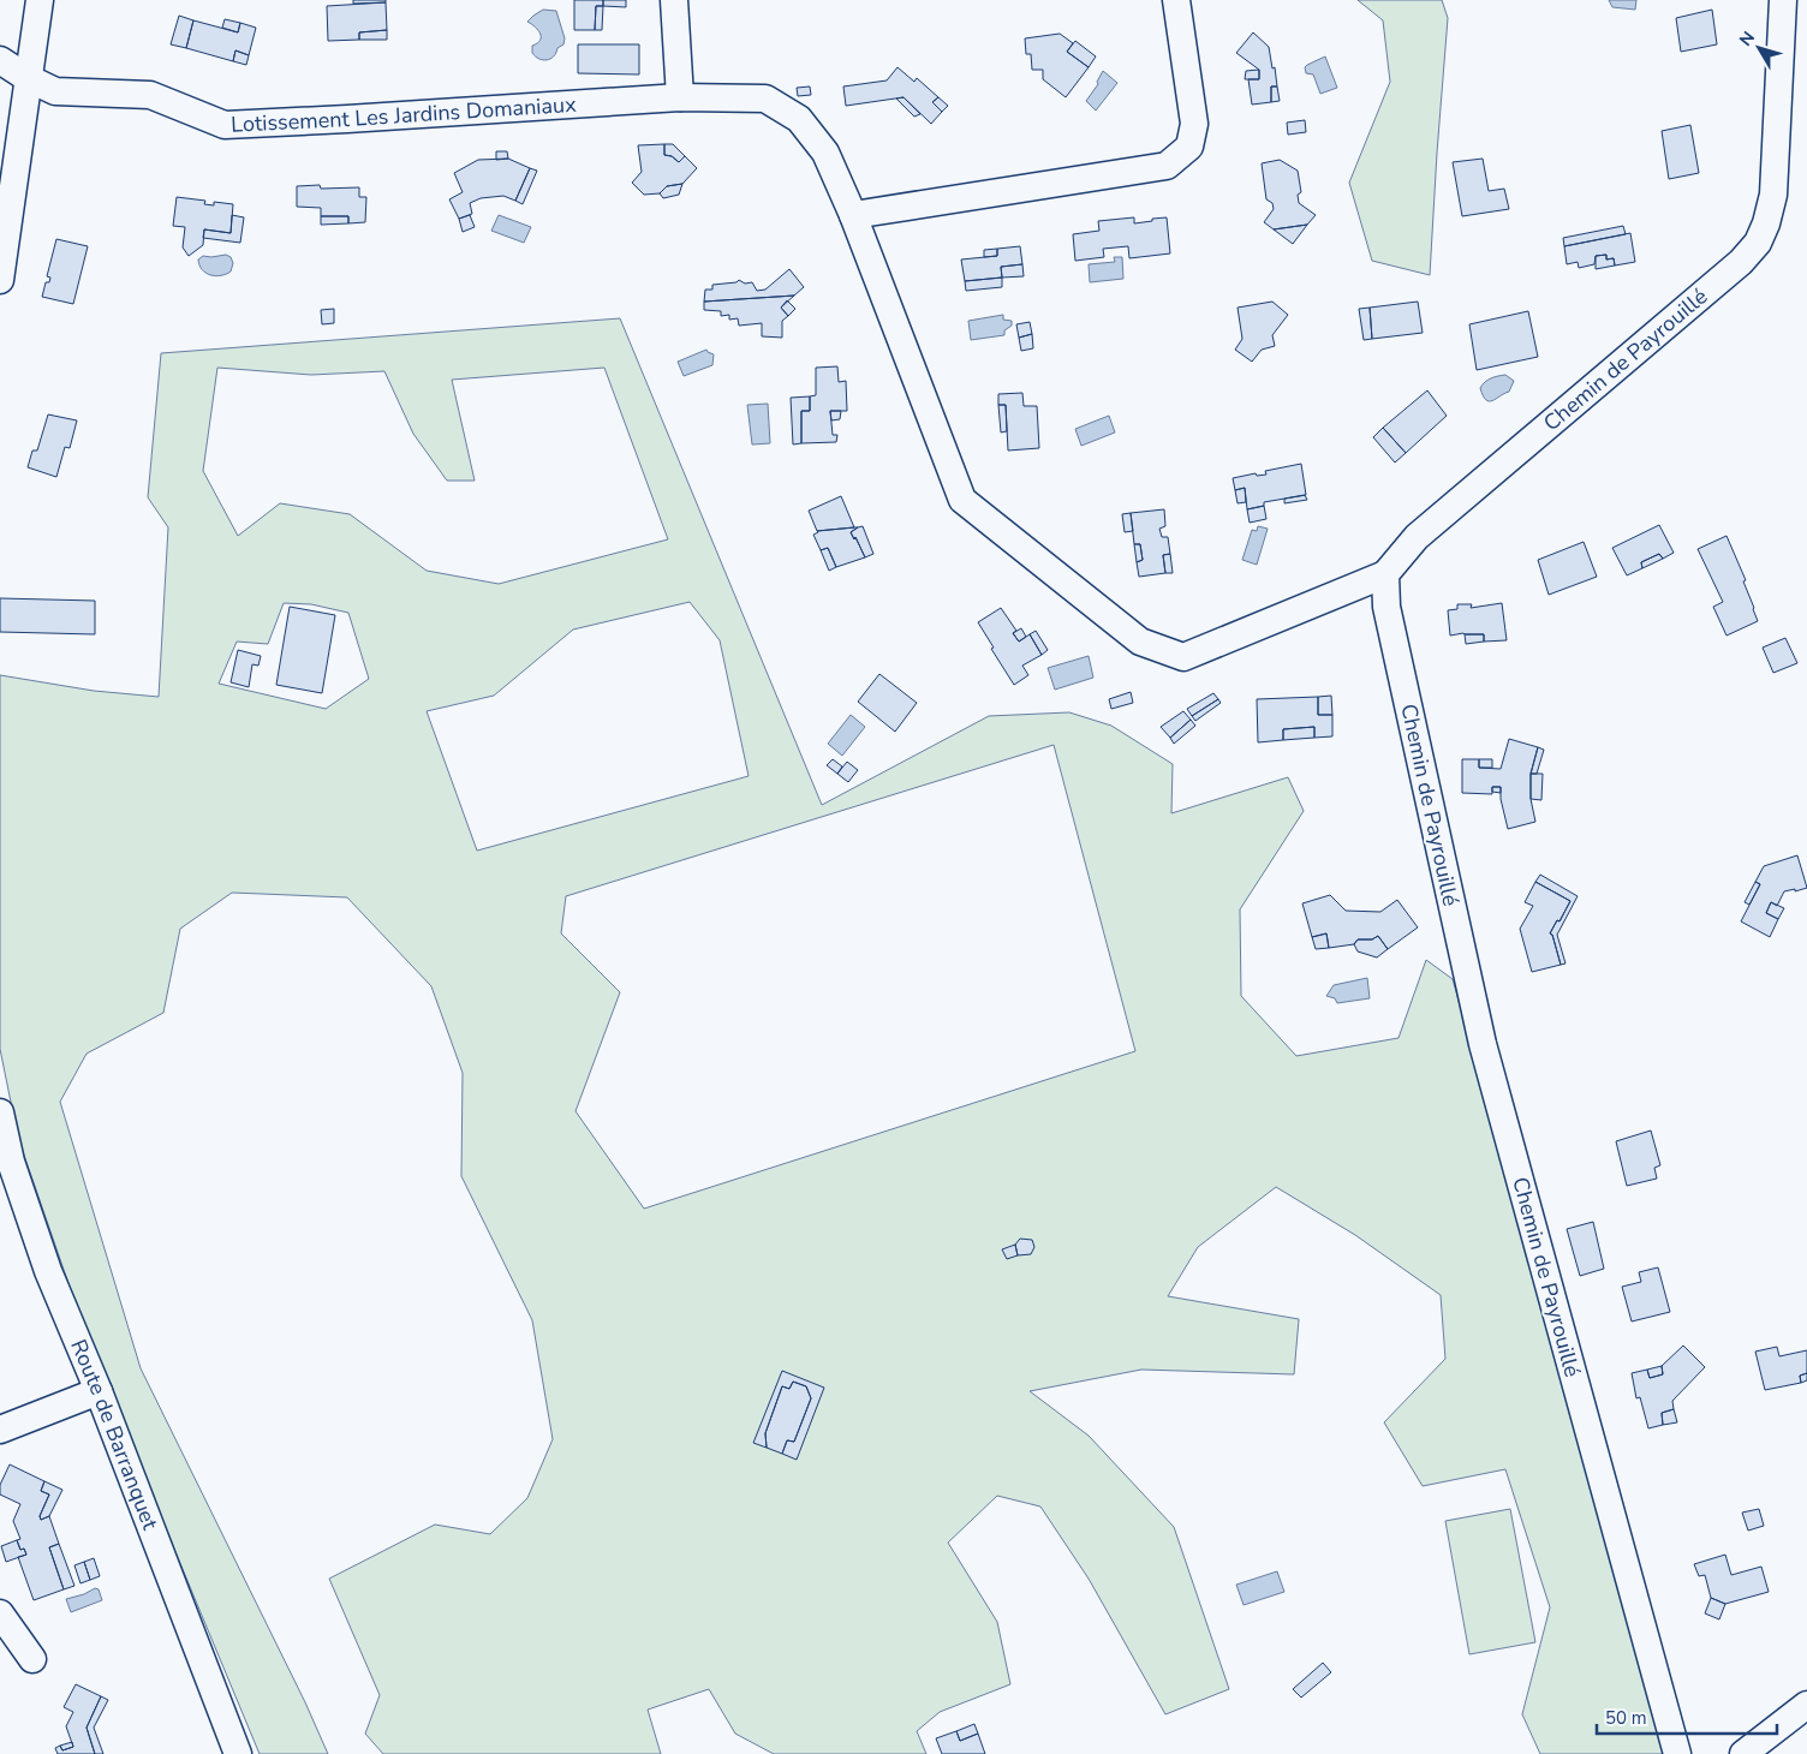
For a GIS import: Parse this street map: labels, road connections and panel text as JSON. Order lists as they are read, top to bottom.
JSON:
{
  "streets": {
    "street": ["Lotissement Les Jardins Domaniaux", "Chemin de Payrouillé", "Route de Barranquet"]
  },
  "crossings": [
    ["Lotissement Les Jardins Domaniaux", "Chemin de Payrouillé"]
  ],
  "scale_bar": "50 m",
  "north": "top left"
}
